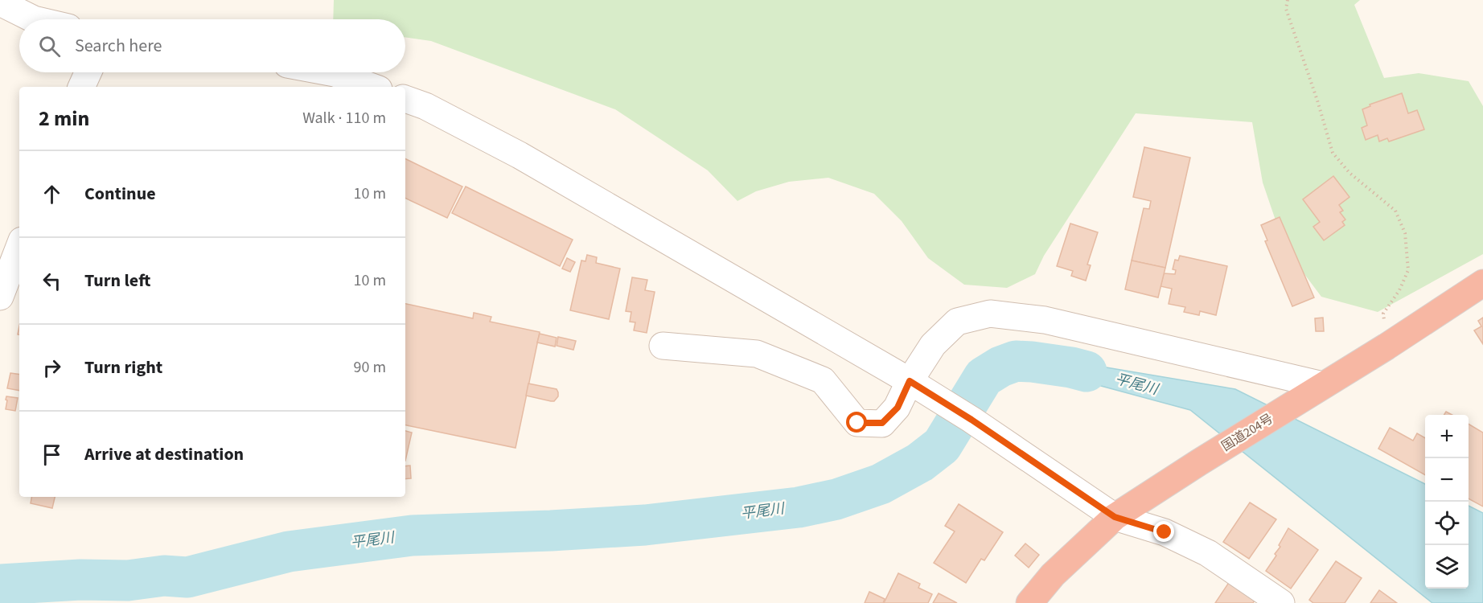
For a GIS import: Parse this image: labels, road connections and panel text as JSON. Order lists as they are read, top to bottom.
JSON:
{
  "streets": {
    "highway": ["国道204号"]
  },
  "water": ["平尾川"],
  "page": {
    "search": "Search here",
    "heading": ["2 min", "Walk · 110 m"],
    "list": [
      ["Continue", "10 m"],
      ["Turn left", "10 m"],
      ["Turn right", "90 m"],
      "Arrive at destination"
    ],
    "map_buttons": ["+", "−"]
  }
}
